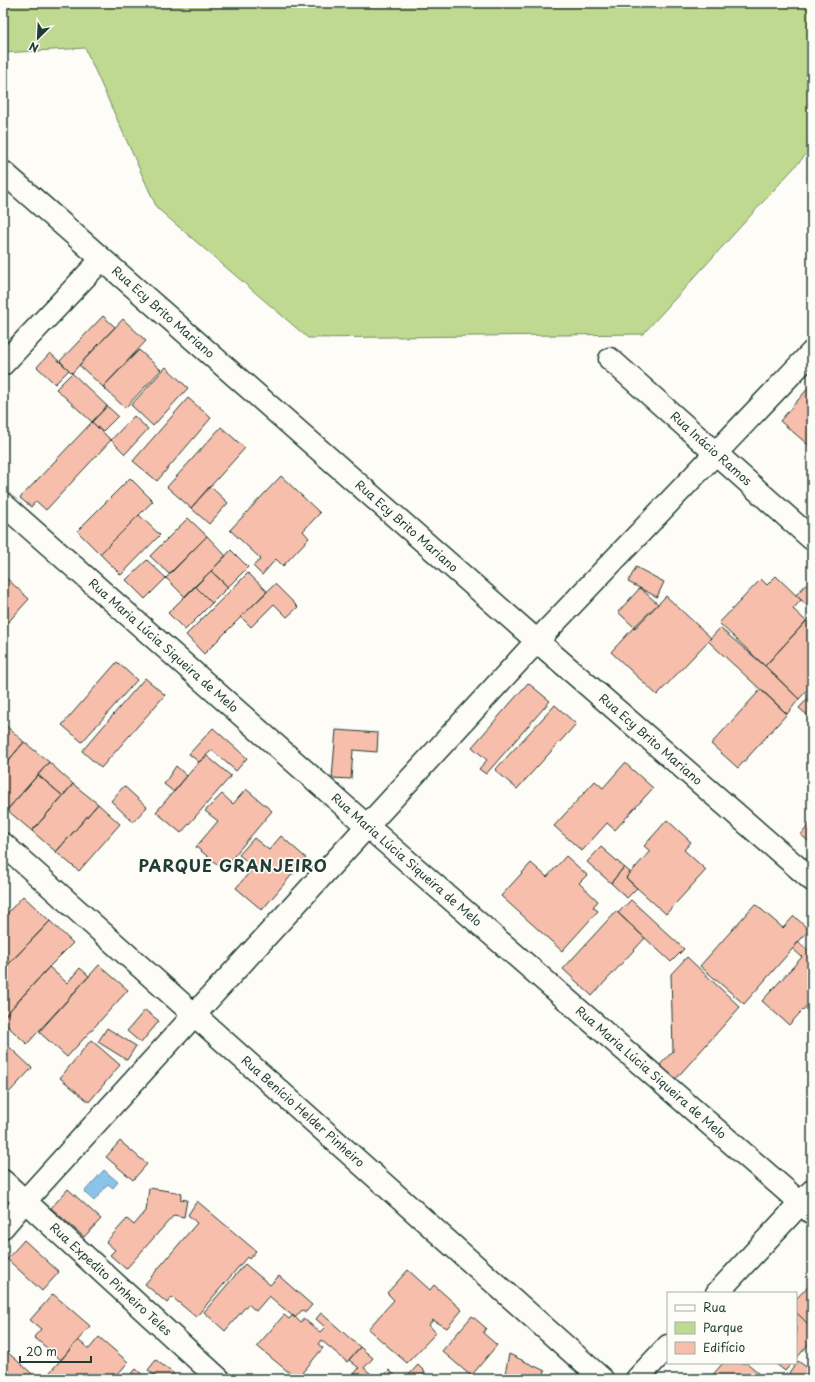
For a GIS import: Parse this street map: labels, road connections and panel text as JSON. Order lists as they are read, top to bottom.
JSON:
{
  "streets": {
    "street": [
      "Rua Ecy Brito Mariano",
      "Rua Inácio Ramos",
      "Rua Maria Lúcia Siqueira de Melo",
      "Rua Benício Helder Pinheiro",
      "Rua Expedito Pinheiro Teles"
    ]
  },
  "districts": ["PARQUE GRANJEIRO"],
  "legend": ["Rua", "Parque", "Edifício"],
  "scale_bar": "20 m",
  "north": "bottom left"
}
